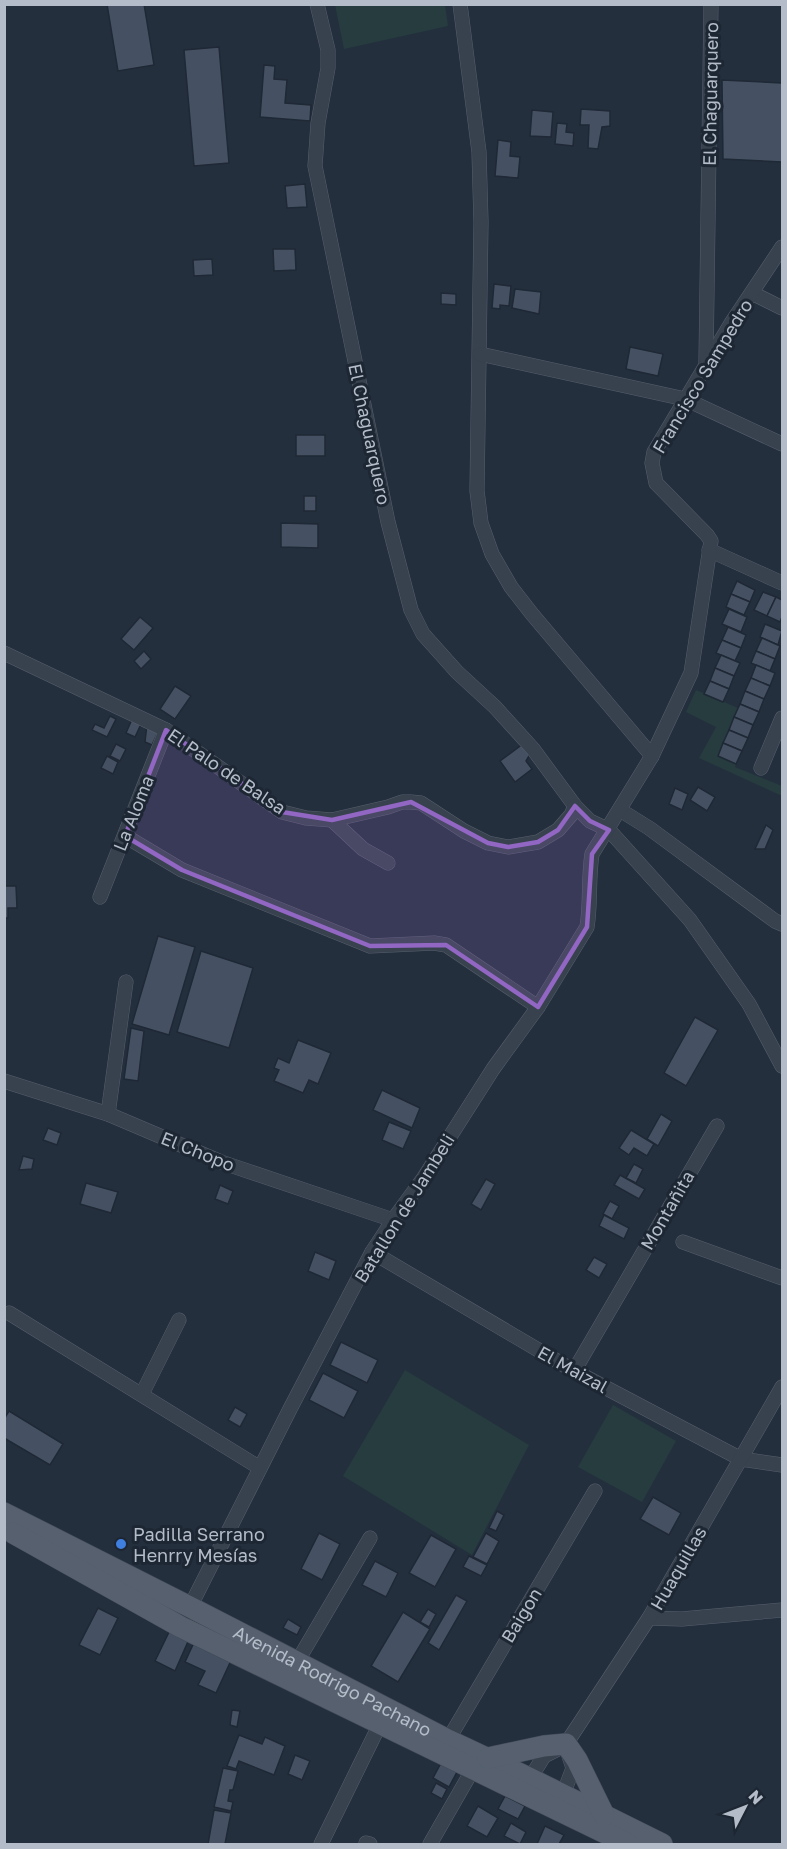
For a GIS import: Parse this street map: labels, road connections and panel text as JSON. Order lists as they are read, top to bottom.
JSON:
{
  "streets": {
    "main road": ["Avenida Rodrigo Pachano"],
    "street": [
      "El Chaguarquero",
      "Francisco Sampedro",
      "El Palo de Balsa",
      "La Aloma",
      "El Chopo",
      "Batallon de Jambeli",
      "Montañita",
      "El Maizal",
      "Huaquillas",
      "Baigon"
    ]
  },
  "crossings": [
    ["El Chaguarquero", "Francisco Sampedro"],
    ["El Chaguarquero", "El Palo de Balsa"],
    ["El Chaguarquero", "Batallon de Jambeli"],
    ["El Palo de Balsa", "La Aloma"],
    ["El Chopo", "Batallon de Jambeli"],
    ["Batallon de Jambeli", "El Maizal"],
    ["Batallon de Jambeli", "Avenida Rodrigo Pachano"],
    ["Montañita", "El Maizal"],
    ["El Maizal", "Huaquillas"],
    ["Baigon", "Avenida Rodrigo Pachano"]
  ],
  "places": ["Padilla Serrano Henrry Mesías"],
  "north": "top right"
}
